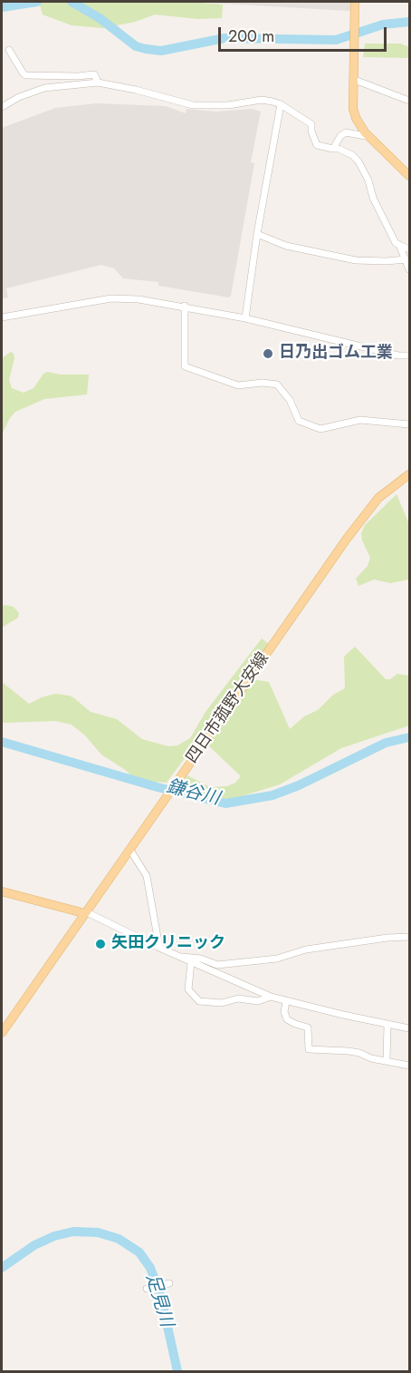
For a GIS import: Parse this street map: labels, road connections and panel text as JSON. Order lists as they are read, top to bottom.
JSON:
{
  "streets": {
    "main road": ["四日市菰野大安線"]
  },
  "water": ["鎌谷川", "足見川"],
  "places": ["日乃出ゴム工業", "矢田クリニック"],
  "scale_bar": "200 m"
}
